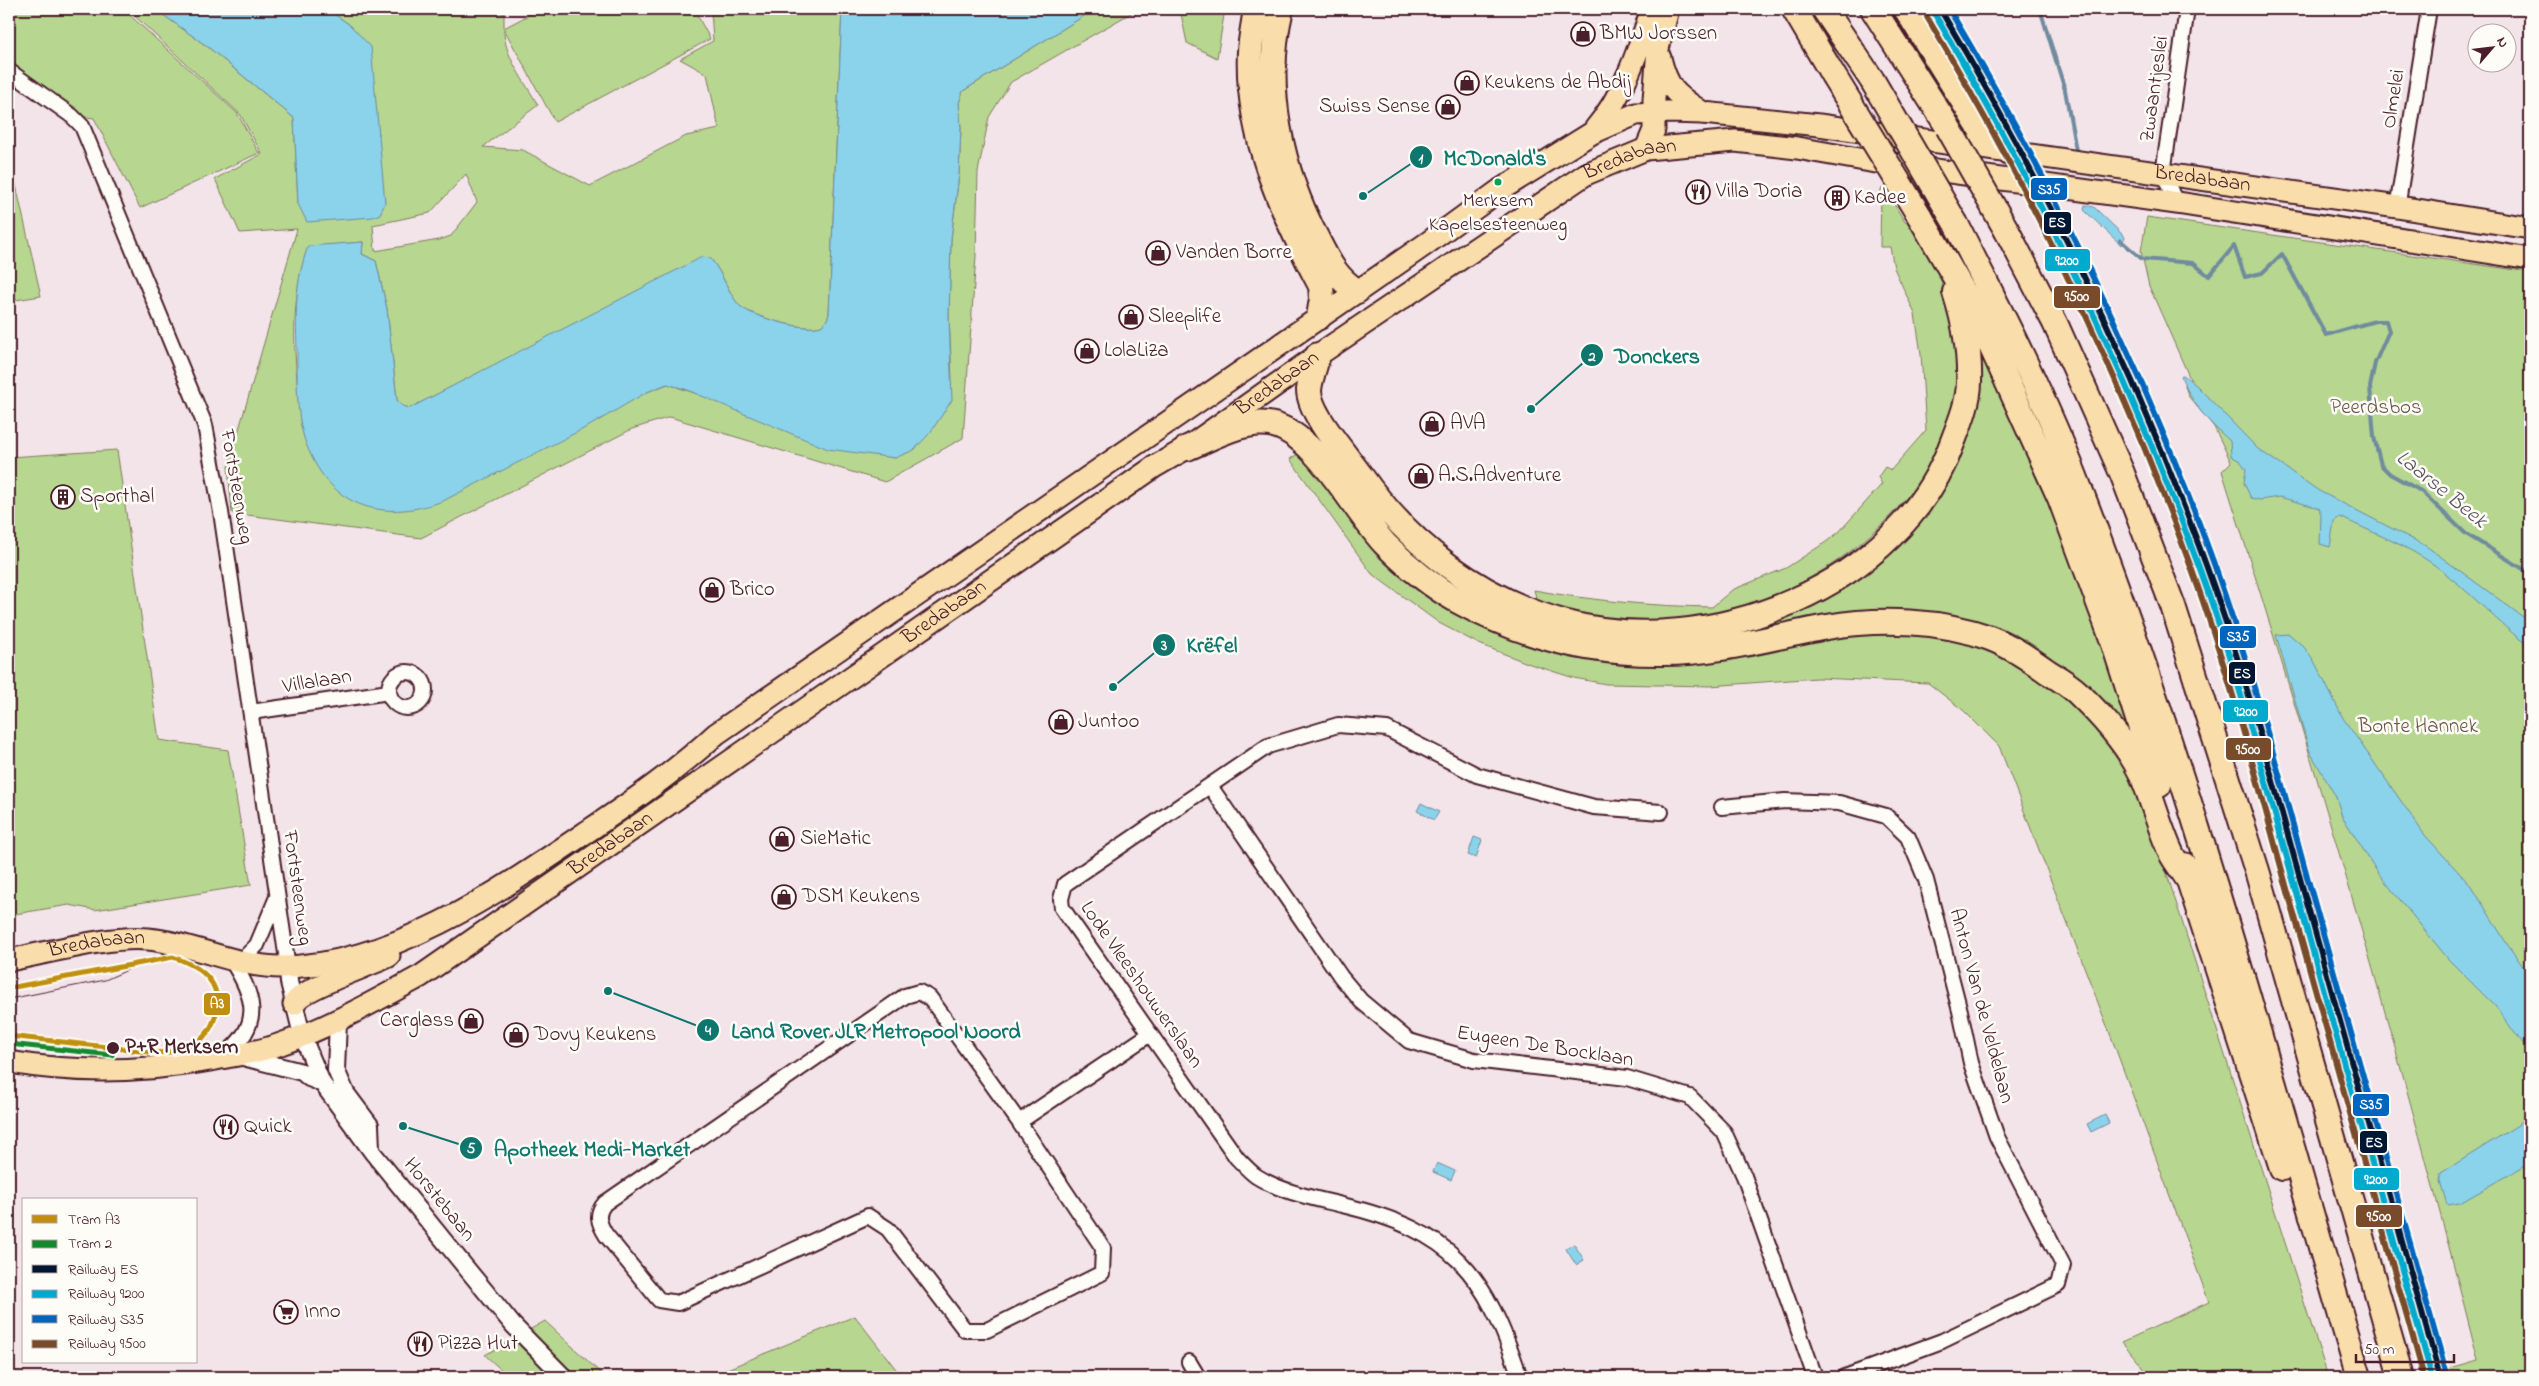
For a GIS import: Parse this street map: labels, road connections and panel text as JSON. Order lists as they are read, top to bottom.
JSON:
{
  "streets": {
    "main road": ["Bredabaan"],
    "street": [
      "Zwaantjeslei",
      "Olmelei",
      "Fortsteenweg",
      "Villalaan",
      "Lode Vleeshouwerslaan",
      "Anton Van de Veldelaan",
      "Eugeen De Bocklaan",
      "Horstebaan"
    ]
  },
  "crossings": [
    ["Zwaantjeslei", "Bredabaan"],
    ["Bredabaan", "Fortsteenweg"],
    ["Bredabaan", "Horstebaan"],
    ["Fortsteenweg", "Villalaan"],
    ["Fortsteenweg", "Horstebaan"],
    ["Lode Vleeshouwerslaan", "Eugeen De Bocklaan"]
  ],
  "water": ["Laarse Beek"],
  "parks": ["Peerdsbos", "Bonte Hannek"],
  "places": {
    "shop": [
      "BMW Jorssen",
      "Keukens de Abdij",
      "Swiss Sense",
      "Vanden Borre",
      "Sleeplife",
      "LolaLiza",
      "AVA",
      "A.S.Adventure",
      "Brico",
      "Juntoo",
      "SieMatic",
      "DSM Keukens",
      "Carglass",
      "Dovy Keukens"
    ],
    "other": [
      "Merksem Kapelsesteenweg",
      "McDonald's",
      "Donckers",
      "Krëfel",
      "Land Rover JLR Metropool Noord",
      "P+R Merksem",
      "Apotheek Medi-Market"
    ],
    "restaurant": ["Villa Doria", "Quick", "Pizza Hut"],
    "building": ["Kadee", "Sporthal"],
    "supermarket": ["Inno"]
  },
  "lines": [
    "rail line ES",
    "rail line S35",
    "rail line 9200",
    "rail line 9500",
    "tram line A3",
    "tram line 2"
  ],
  "legend": [
    "Tram A3",
    "Tram 2",
    "Railway ES",
    "Railway 9200",
    "Railway S35",
    "Railway 9500"
  ],
  "scale_bar": "50 m",
  "north": "top right"
}
